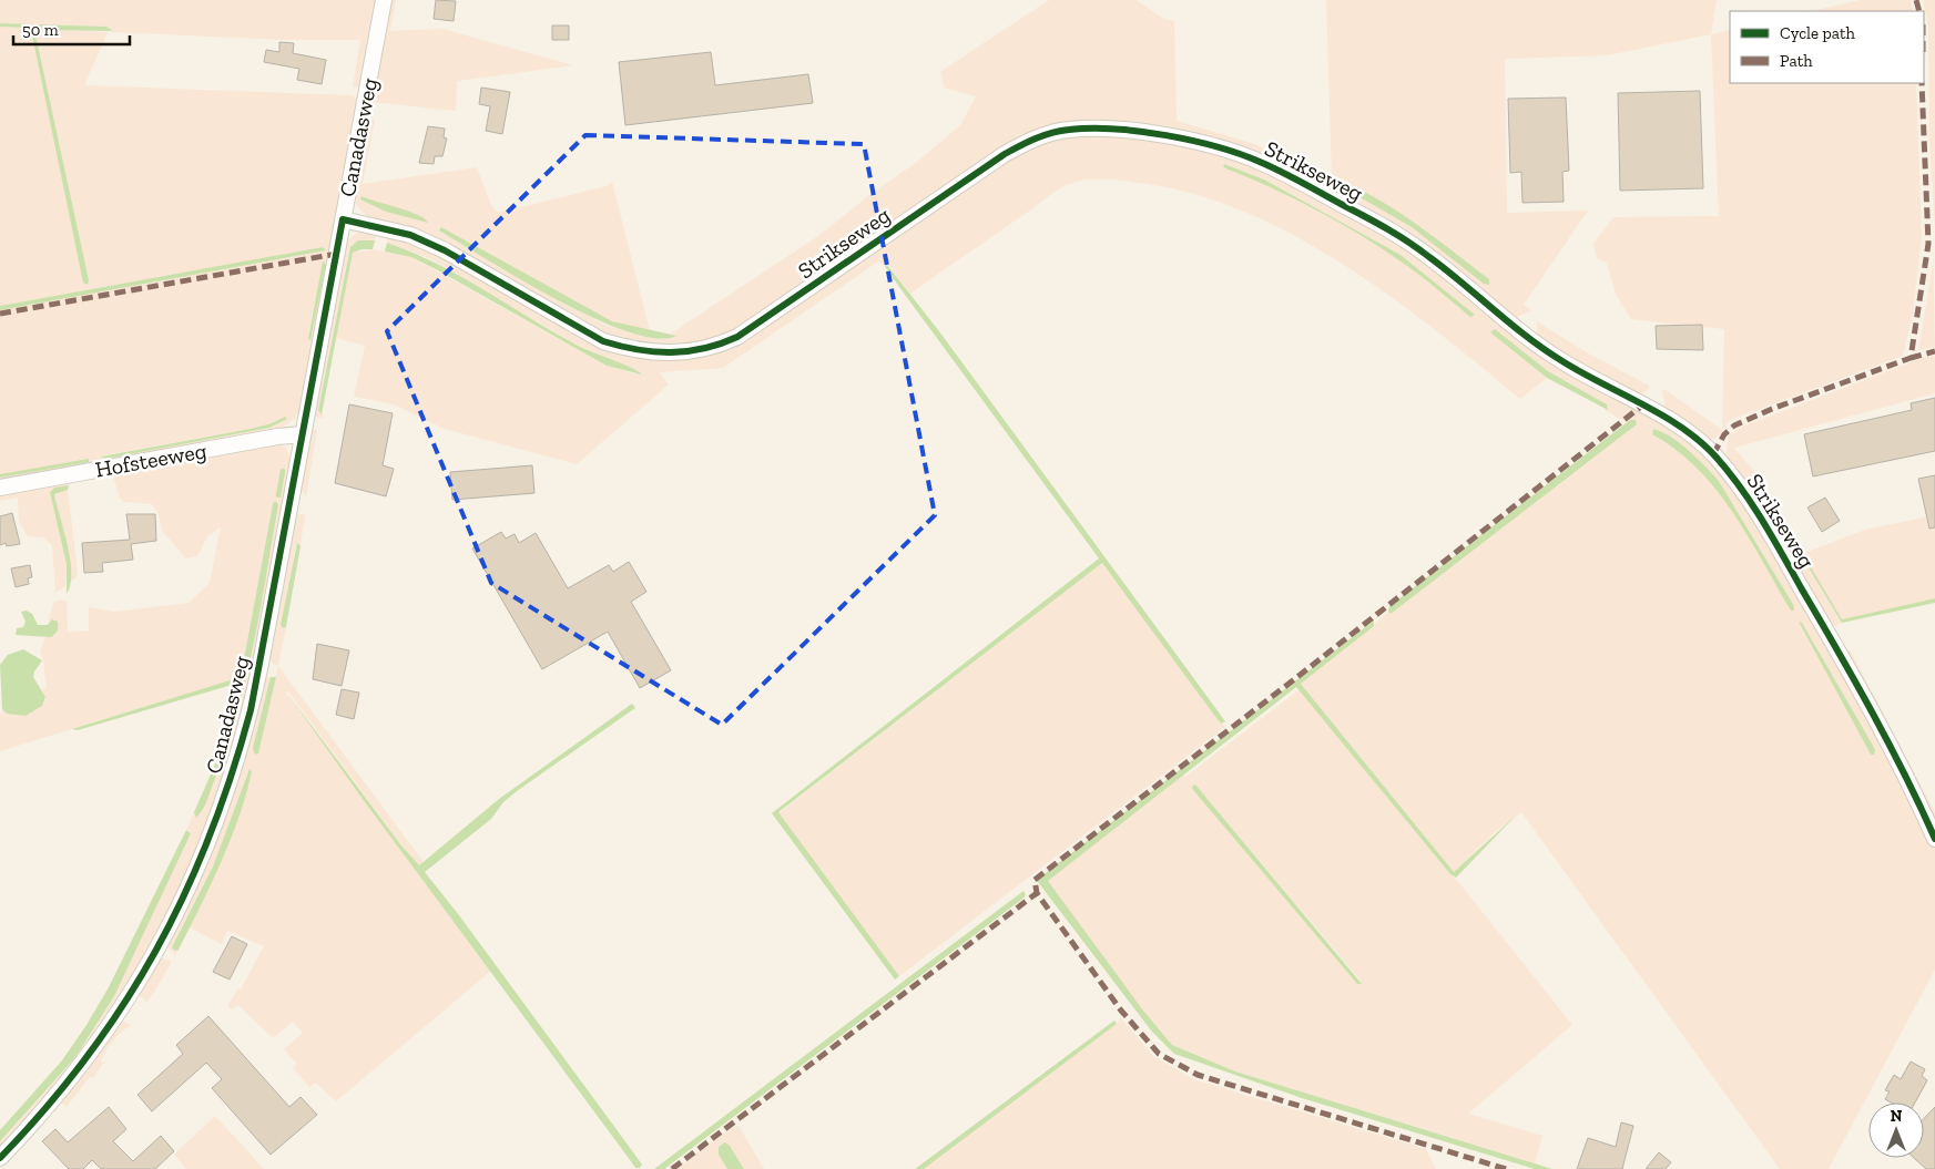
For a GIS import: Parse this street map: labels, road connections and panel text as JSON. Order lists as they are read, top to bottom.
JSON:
{
  "streets": {
    "street": ["Canadasweg", "Strikseweg", "Hofsteeweg"]
  },
  "crossings": [
    ["Canadasweg", "Strikseweg"],
    ["Canadasweg", "Hofsteeweg"]
  ],
  "legend": ["Cycle path", "Path"],
  "scale_bar": "50 m",
  "north": "top"
}
